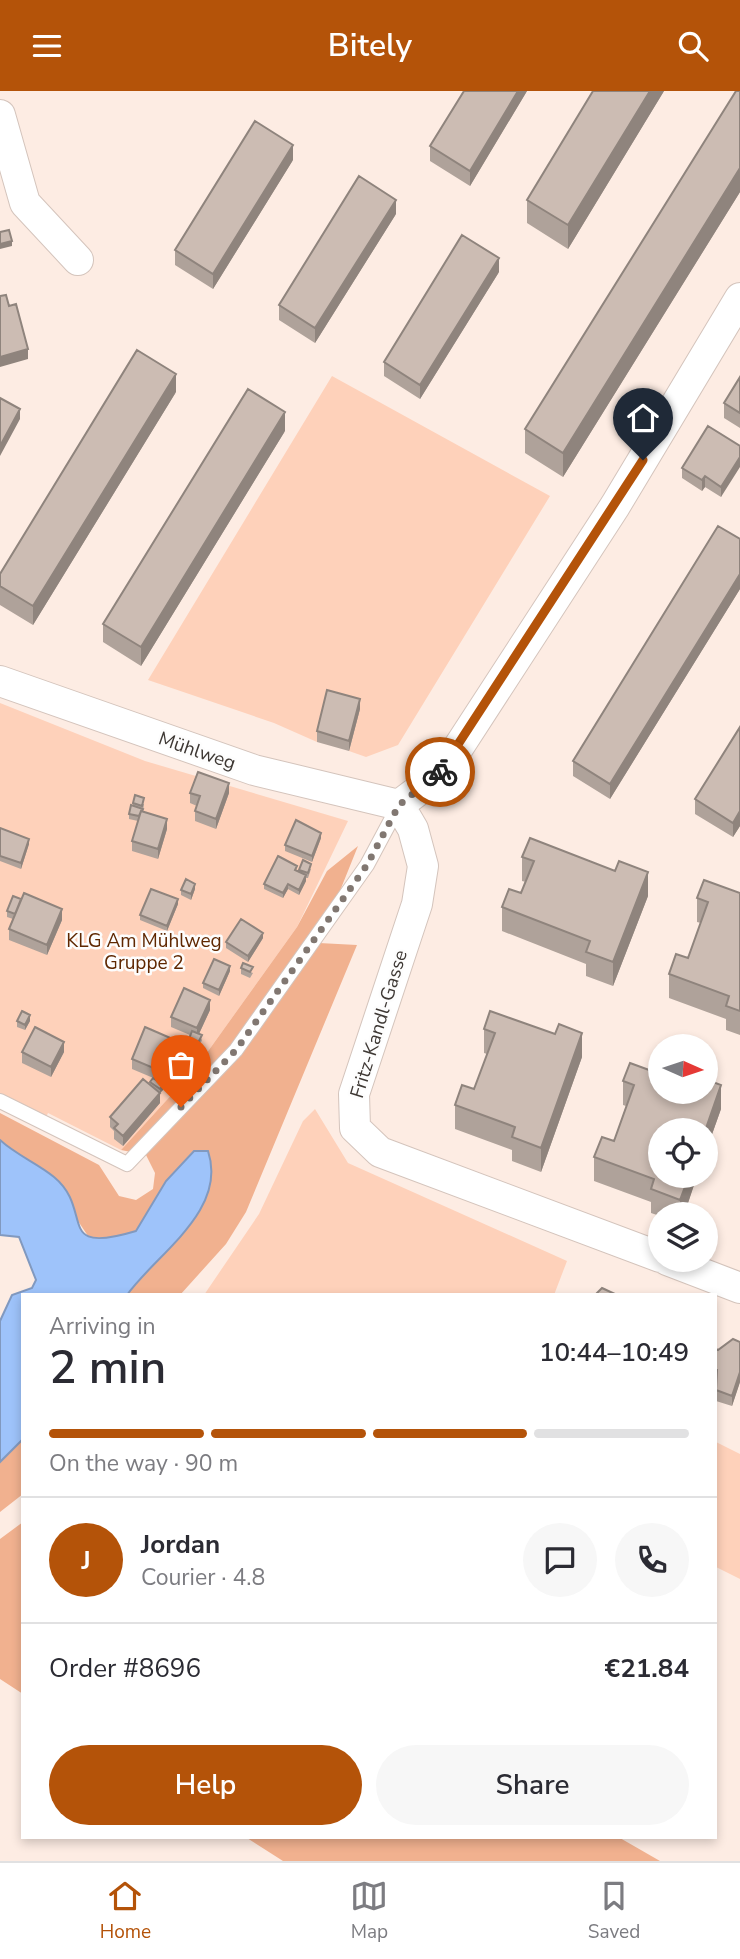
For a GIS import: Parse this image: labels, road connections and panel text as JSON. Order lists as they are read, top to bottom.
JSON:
{
  "streets": {
    "street": ["Mühlweg", "Fritz-Kandl-Gasse"]
  },
  "crossings": [
    ["Mühlweg", "Fritz-Kandl-Gasse"]
  ],
  "parks": ["KLG Am Mühlweg Gruppe 2"],
  "north": "right",
  "page": {
    "header": "Bitely",
    "heading": ["2 min", "Arriving in", "10:44–10:49"],
    "panel": [
      "Jordan",
      "Courier · 4.8",
      "Order #8696",
      "€21.84"
    ],
    "bar": "On the way · 90 m",
    "round": "J",
    "buttons": ["Help", "Share"],
    "tabs": ["Home", "Map", "Saved"]
  }
}
